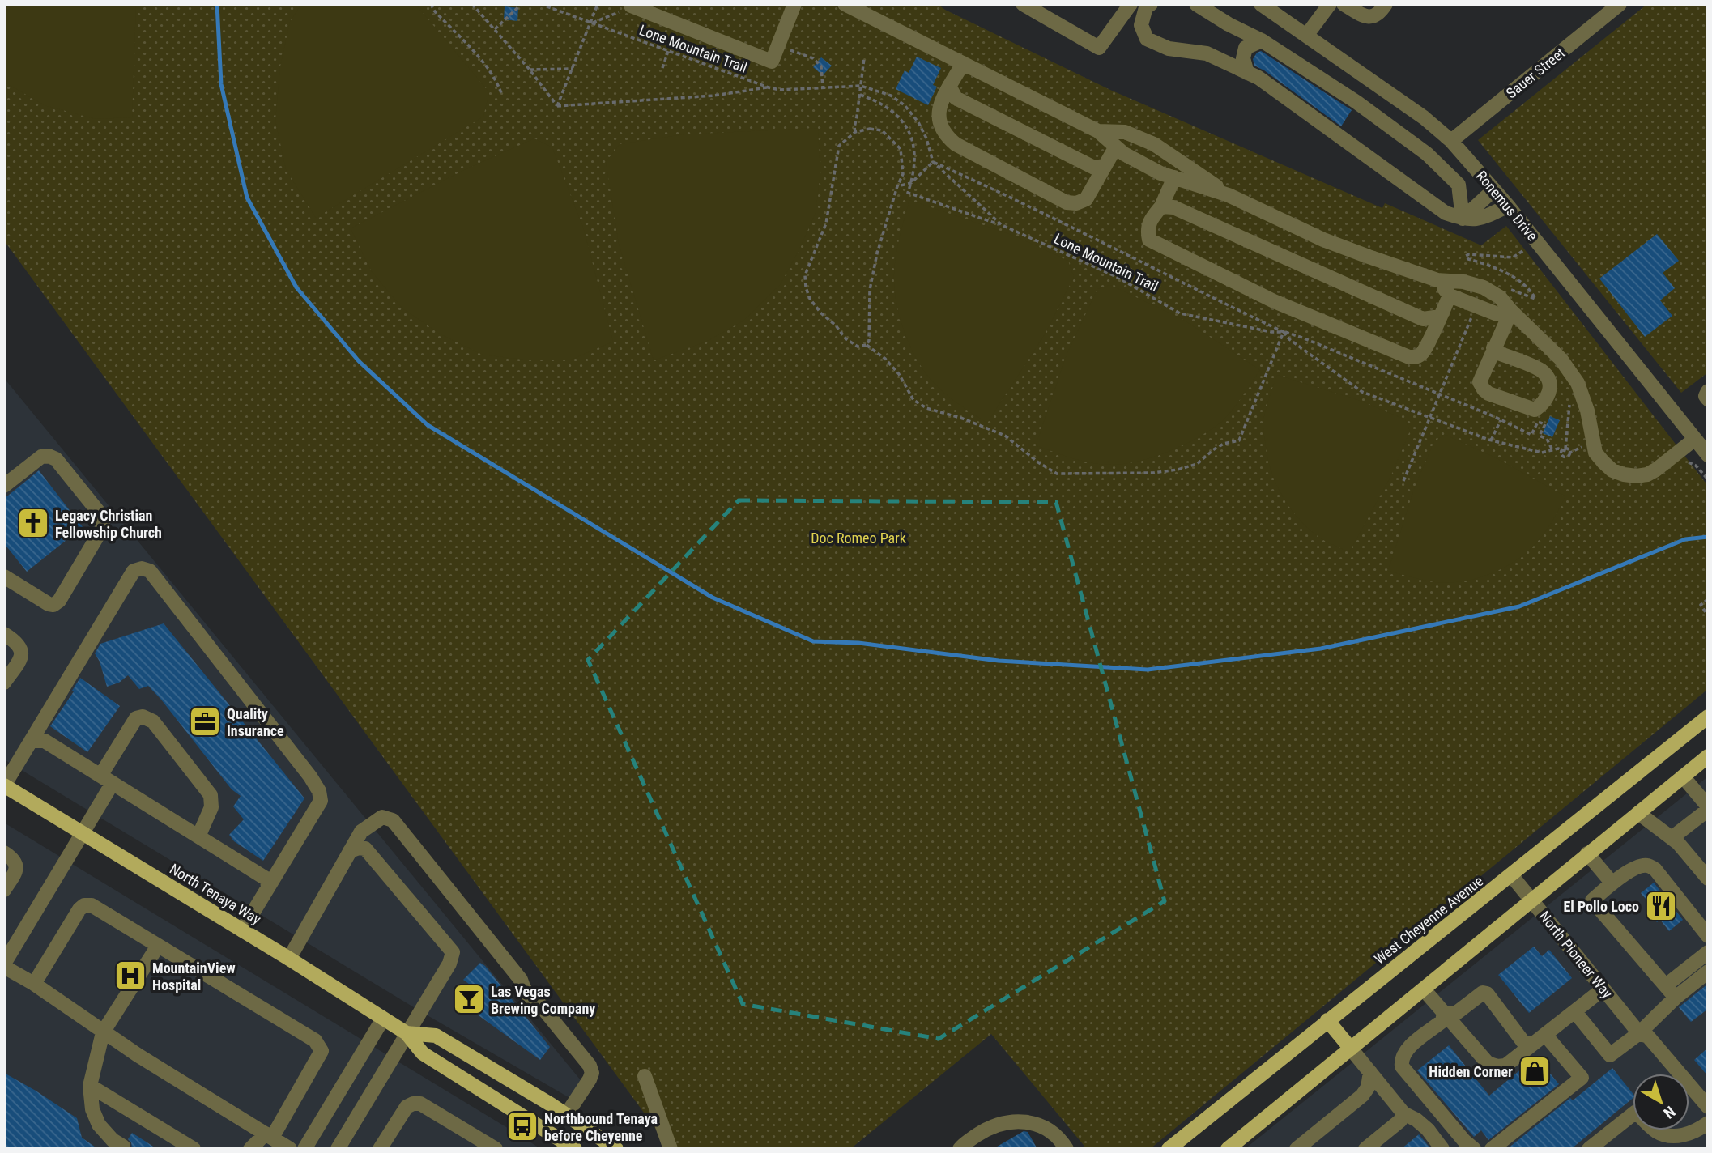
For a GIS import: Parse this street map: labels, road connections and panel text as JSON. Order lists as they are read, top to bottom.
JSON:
{
  "streets": {
    "main road": ["North Tenaya Way", "West Cheyenne Avenue"],
    "street": ["Sauer Street", "Ronemus Drive", "North Pioneer Way"],
    "path": ["Lone Mountain Trail"]
  },
  "crossings": [
    ["Sauer Street", "Ronemus Drive"],
    ["West Cheyenne Avenue", "North Pioneer Way"]
  ],
  "parks": ["Doc Romeo Park"],
  "places": {
    "church": ["Legacy Christian Fellowship Church"],
    "office": ["Quality Insurance"],
    "restaurant": ["El Pollo Loco"],
    "hospital": ["MountainView Hospital"],
    "bar": ["Las Vegas Brewing Company"],
    "shop": ["Hidden Corner"],
    "bus stop": ["Northbound Tenaya before Cheyenne"]
  },
  "north": "bottom right"
}
